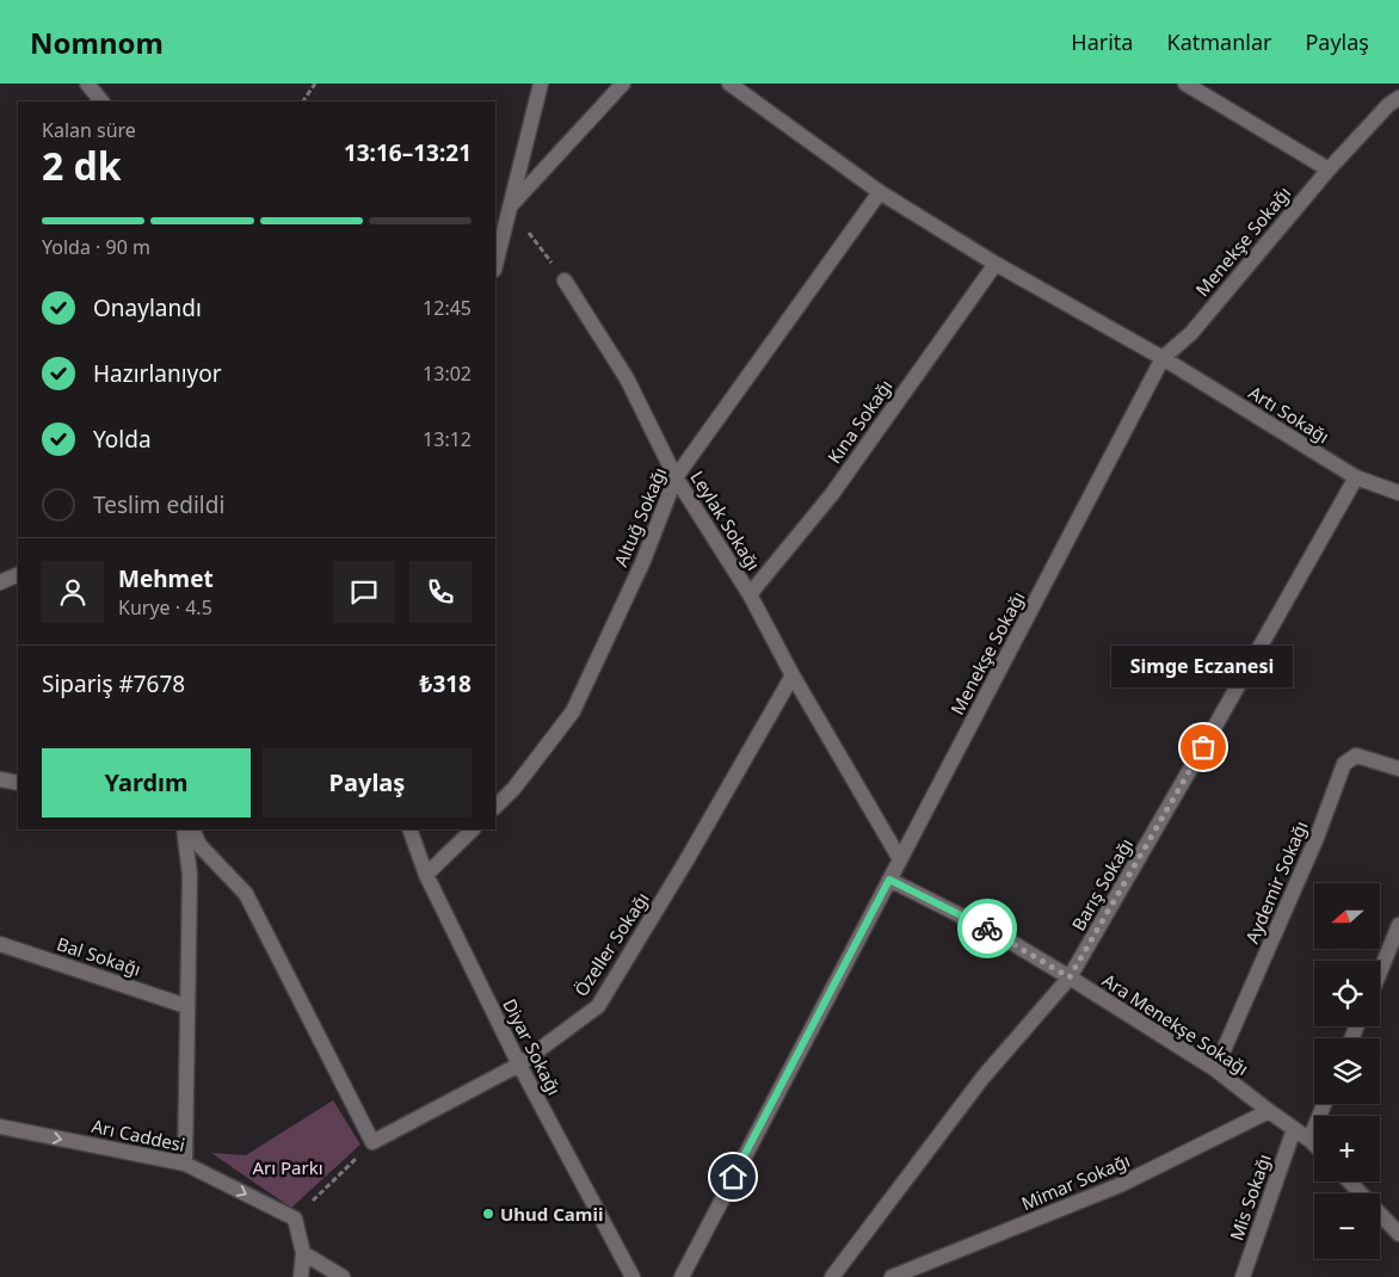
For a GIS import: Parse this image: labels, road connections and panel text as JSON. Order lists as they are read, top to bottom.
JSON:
{
  "streets": {
    "street": [
      "Menekşe Sokağı",
      "Artı Sokağı",
      "Kına Sokağı",
      "Altuğ Sokağı",
      "Leylak Sokağı",
      "Aydemir Sokağı",
      "Barış Sokağı",
      "Özeller Sokağı",
      "Bal Sokağı",
      "Ara Menekşe Sokağı",
      "Diyar Sokağı",
      "Arı Caddesi",
      "Mimar Sokağı",
      "Mis Sokağı"
    ]
  },
  "crossings": [
    ["Menekşe Sokağı", "Artı Sokağı"],
    ["Menekşe Sokağı", "Leylak Sokağı"],
    ["Menekşe Sokağı", "Ara Menekşe Sokağı"],
    ["Artı Sokağı", "Kına Sokağı"],
    ["Artı Sokağı", "Altuğ Sokağı"],
    ["Artı Sokağı", "Barış Sokağı"],
    ["Kına Sokağı", "Leylak Sokağı"],
    ["Altuğ Sokağı", "Leylak Sokağı"],
    ["Leylak Sokağı", "Özeller Sokağı"],
    ["Aydemir Sokağı", "Ara Menekşe Sokağı"],
    ["Barış Sokağı", "Ara Menekşe Sokağı"],
    ["Özeller Sokağı", "Diyar Sokağı"],
    ["Ara Menekşe Sokağı", "Mimar Sokağı"],
    ["Ara Menekşe Sokağı", "Mis Sokağı"]
  ],
  "one_way": ["Arı Caddesi"],
  "parks": ["Arı Parkı"],
  "places": ["Simge Eczanesi", "Uhud Camii"],
  "north": "left",
  "page": {
    "header": "Nomnom",
    "nav": ["Harita", "Katmanlar", "Paylaş"],
    "heading": ["2 dk", "Kalan süre", "13:16–13:21"],
    "panel": [
      "Mehmet",
      "Kurye · 4.5",
      "Sipariş #7678",
      "₺318"
    ],
    "bar": "Yolda · 90 m",
    "list": [
      ["Onaylandı", "12:45"],
      ["Hazırlanıyor", "13:02"],
      ["Yolda", "13:12"],
      "Teslim edildi"
    ],
    "bubble": "Simge Eczanesi",
    "buttons": ["Yardım", "Paylaş"],
    "map_buttons": ["+", "−"]
  }
}
